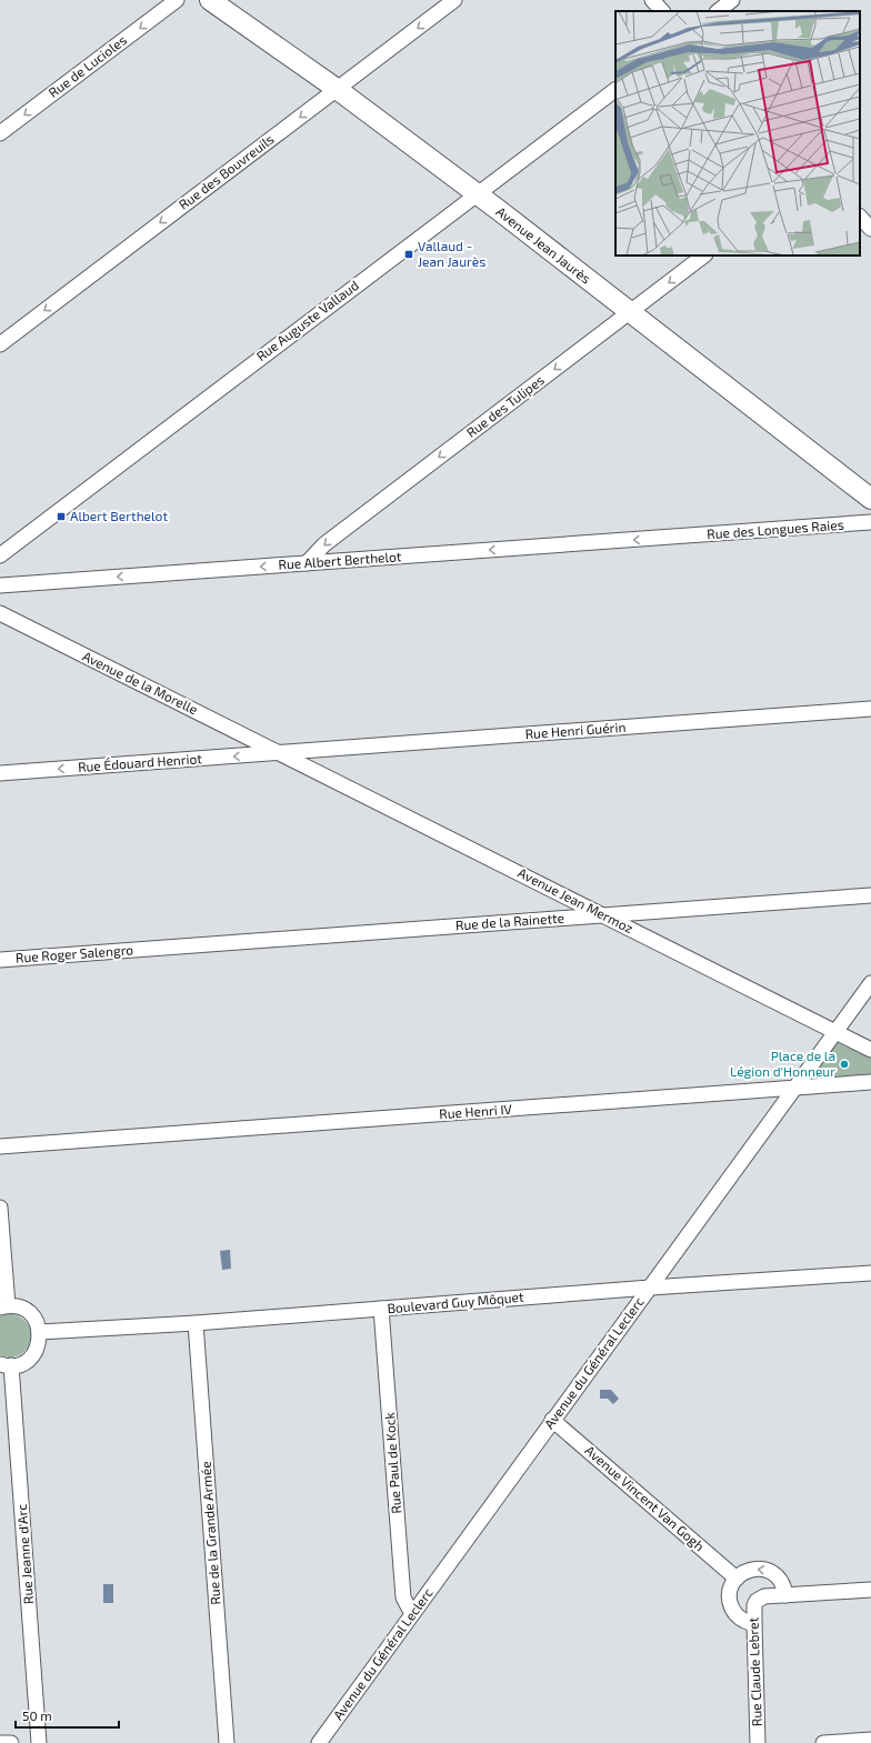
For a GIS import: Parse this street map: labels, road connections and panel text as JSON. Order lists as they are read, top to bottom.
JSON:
{
  "streets": {
    "main road": ["Avenue Jean Jaurès"],
    "street": [
      "Rue de Lucioles",
      "Rue des Bouvreuils",
      "Rue Auguste Vallaud",
      "Rue des Tulipes",
      "Rue des Longues Raies",
      "Rue Albert Berthelot",
      "Avenue de la Morelle",
      "Rue Henri Guérin",
      "Rue Édouard Henriot",
      "Avenue Jean Mermoz",
      "Rue de la Rainette",
      "Rue Roger Salengro",
      "Rue Henri IV",
      "Boulevard Guy Môquet",
      "Avenue du Général Leclerc",
      "Rue Paul de Kock",
      "Avenue Vincent Van Gogh",
      "Rue de la Grande Armée",
      "Rue Jeanne d'Arc",
      "Rue Claude Lebret"
    ]
  },
  "crossings": [
    ["Rue des Bouvreuils", "Avenue Jean Jaurès"],
    ["Avenue Jean Jaurès", "Rue Auguste Vallaud"],
    ["Avenue Jean Jaurès", "Rue des Tulipes"],
    ["Rue des Tulipes", "Rue Albert Berthelot"],
    ["Rue des Longues Raies", "Rue Albert Berthelot"],
    ["Avenue de la Morelle", "Rue Henri Guérin"],
    ["Avenue de la Morelle", "Rue Édouard Henriot"],
    ["Avenue de la Morelle", "Avenue Jean Mermoz"],
    ["Rue Henri Guérin", "Rue Édouard Henriot"],
    ["Rue Henri Guérin", "Avenue Jean Mermoz"],
    ["Rue Édouard Henriot", "Avenue Jean Mermoz"],
    ["Avenue Jean Mermoz", "Rue de la Rainette"],
    ["Avenue Jean Mermoz", "Avenue du Général Leclerc"],
    ["Rue de la Rainette", "Rue Roger Salengro"],
    ["Rue Henri IV", "Avenue du Général Leclerc"],
    ["Boulevard Guy Môquet", "Avenue du Général Leclerc"],
    ["Boulevard Guy Môquet", "Rue Paul de Kock"],
    ["Boulevard Guy Môquet", "Rue de la Grande Armée"],
    ["Avenue du Général Leclerc", "Rue Paul de Kock"],
    ["Avenue du Général Leclerc", "Avenue Vincent Van Gogh"]
  ],
  "one_way": [
    "Rue de Lucioles",
    "Rue des Bouvreuils",
    "Rue des Tulipes",
    "Rue Albert Berthelot",
    "Rue Édouard Henriot"
  ],
  "places": {
    "transit": ["Vallaud - Jean Jaurès", "Albert Berthelot"],
    "other": ["Place de la Légion d'Honneur"]
  },
  "scale_bar": "50 m"
}
